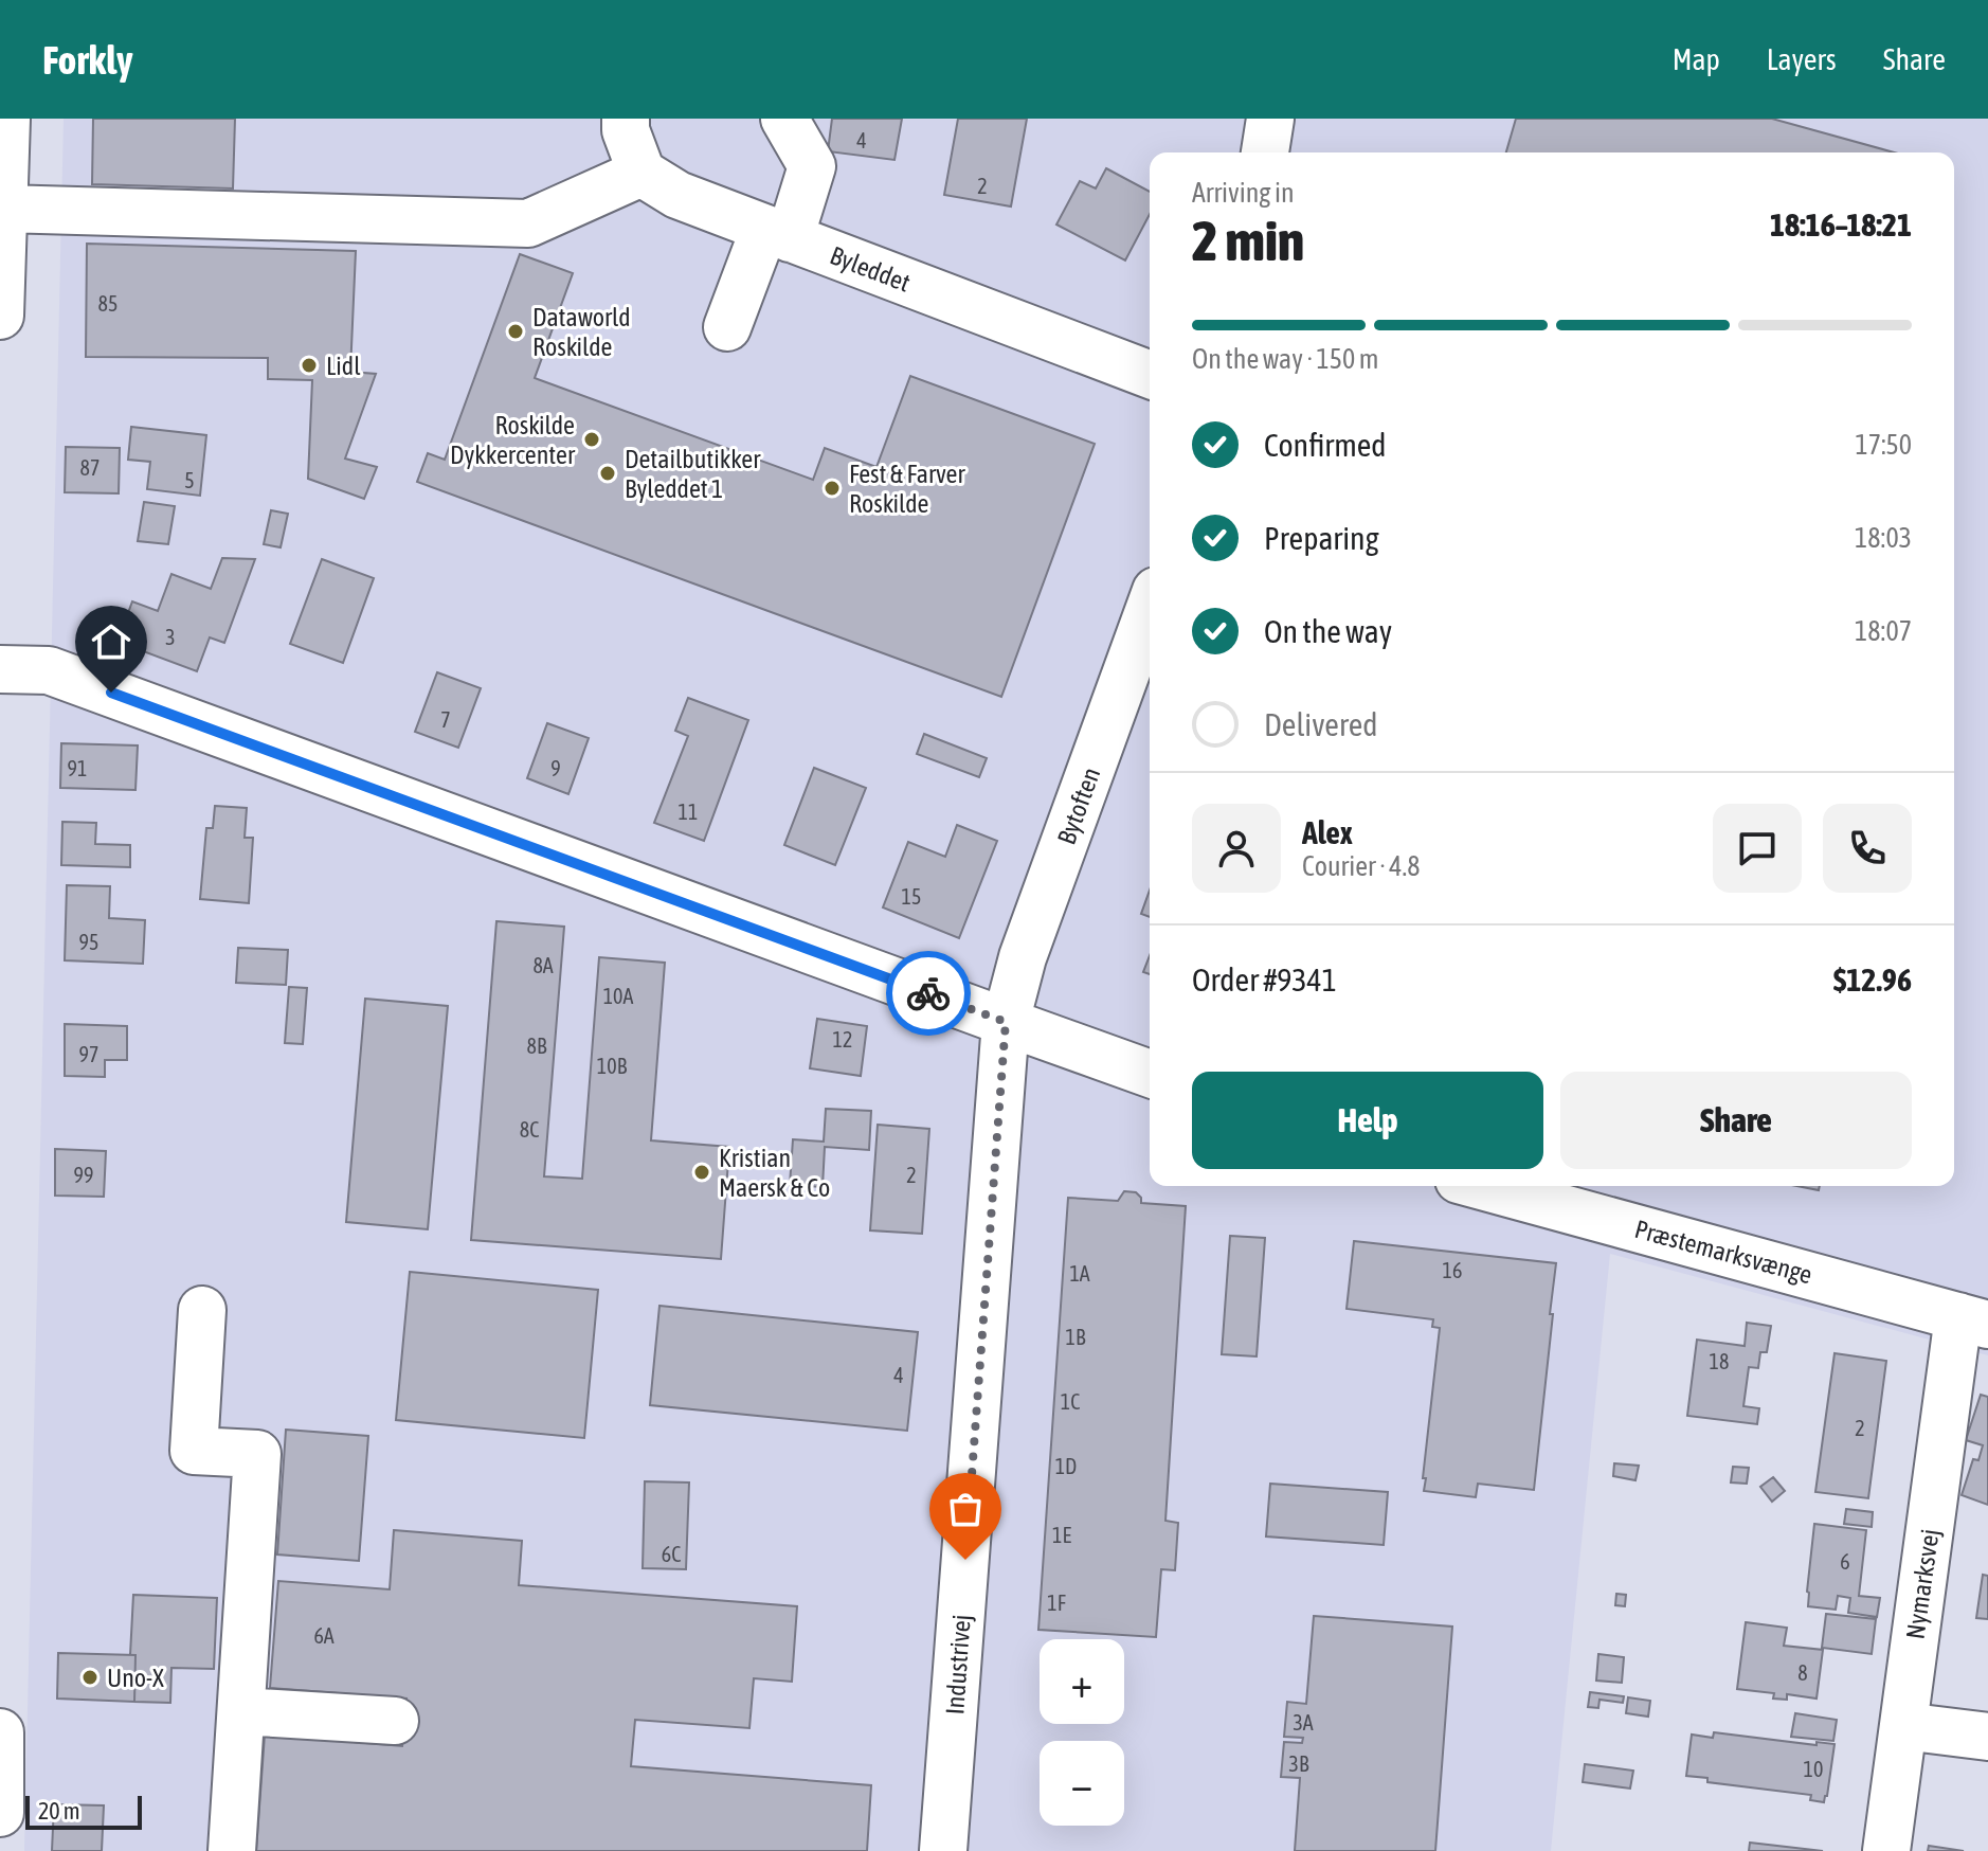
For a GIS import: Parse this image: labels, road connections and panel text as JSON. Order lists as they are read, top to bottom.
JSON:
{
  "streets": {
    "street": [
      "Byleddet",
      "Bytoften",
      "Præstemarksvænge",
      "Nymarksvej",
      "Industrivej"
    ]
  },
  "crossings": [
    ["Bytoften", "Industrivej"],
    ["Præstemarksvænge", "Nymarksvej"]
  ],
  "places": [
    "Dataworld Roskilde",
    "Lidl",
    "Roskilde Dykkercenter",
    "Detailbutikker Byleddet 1",
    "Fest & Farver Roskilde",
    "Kristian Maersk & Co",
    "Uno-X"
  ],
  "house_numbers": [
    "4",
    "2",
    "85",
    "87",
    "5",
    "3",
    "7",
    "91",
    "9",
    "11",
    "15",
    "95",
    "8A",
    "10A",
    "12",
    "8B",
    "97",
    "10B",
    "8C",
    "99",
    "2",
    "16",
    "1A",
    "1B",
    "18",
    "4",
    "1C",
    "2",
    "1D",
    "1E",
    "6C",
    "6",
    "1F",
    "6A",
    "8",
    "3A",
    "3B",
    "10"
  ],
  "scale_bar": "20 m",
  "page": {
    "header": "Forkly",
    "nav": ["Map", "Layers", "Share"],
    "heading": ["2 min", "Arriving in", "18:16–18:21"],
    "panel": [
      "Alex",
      "Courier · 4.8",
      "Order #9341",
      "$12.96"
    ],
    "bar": "On the way · 150 m",
    "list": [
      ["Confirmed", "17:50"],
      ["Preparing", "18:03"],
      ["On the way", "18:07"],
      "Delivered"
    ],
    "buttons": ["Help", "Share"],
    "map_buttons": ["+", "−"],
    "scale": "20 m"
  }
}
